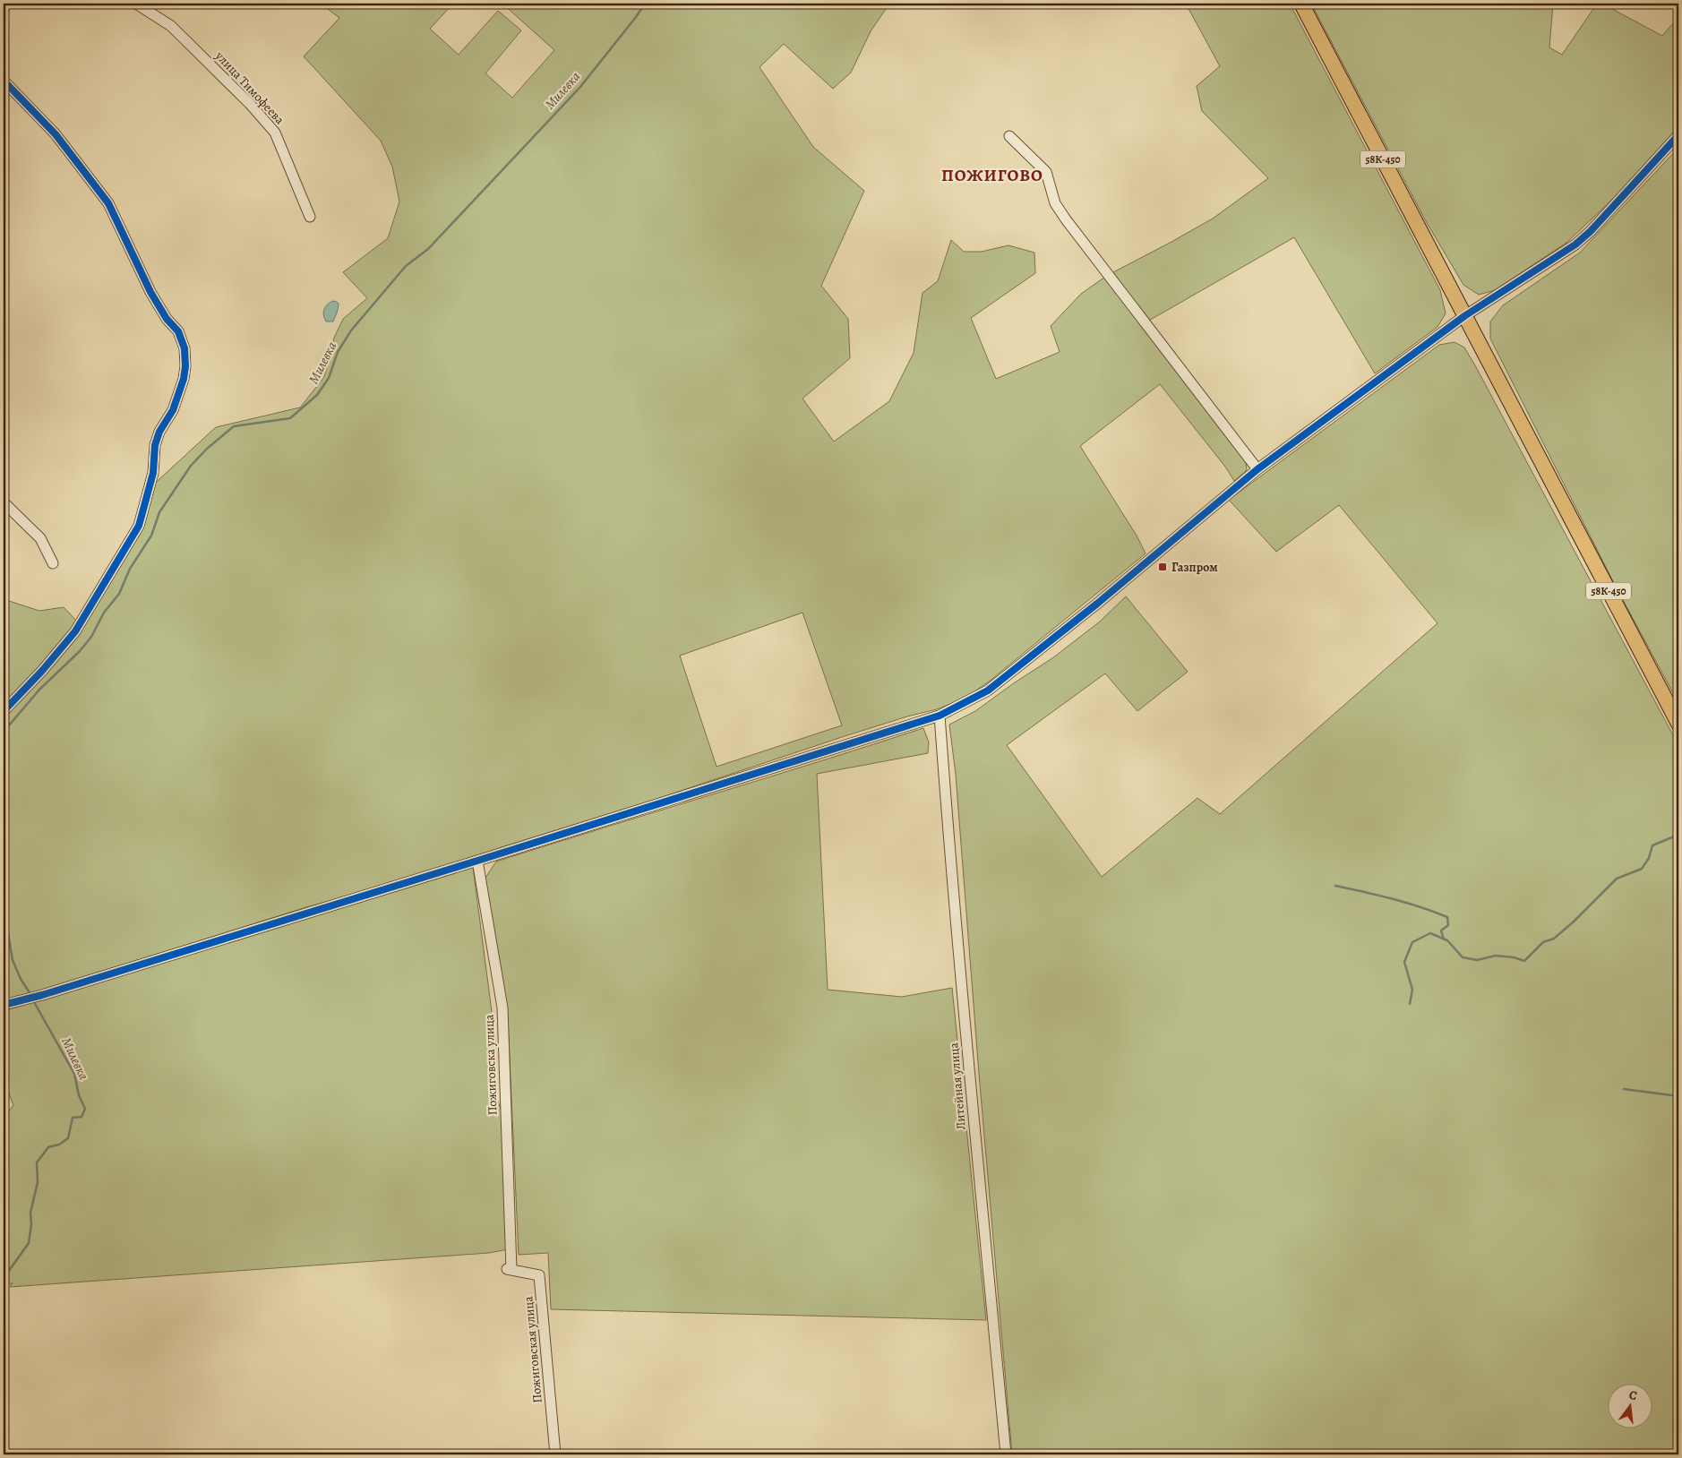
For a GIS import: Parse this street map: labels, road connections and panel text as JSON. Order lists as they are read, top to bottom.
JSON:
{
  "streets": {
    "highway": ["58К-450"],
    "street": [
      "улица Тимофеева",
      "Пожиговска улица",
      "Литейная улица",
      "Пожиговская улица"
    ]
  },
  "crossings": [
    ["Пожиговска улица", "Пожиговская улица"]
  ],
  "districts": ["ПОЖИГОВО"],
  "water": ["Милевка"],
  "places": {
    "transit": ["Газпром"]
  },
  "north": "top"
}
